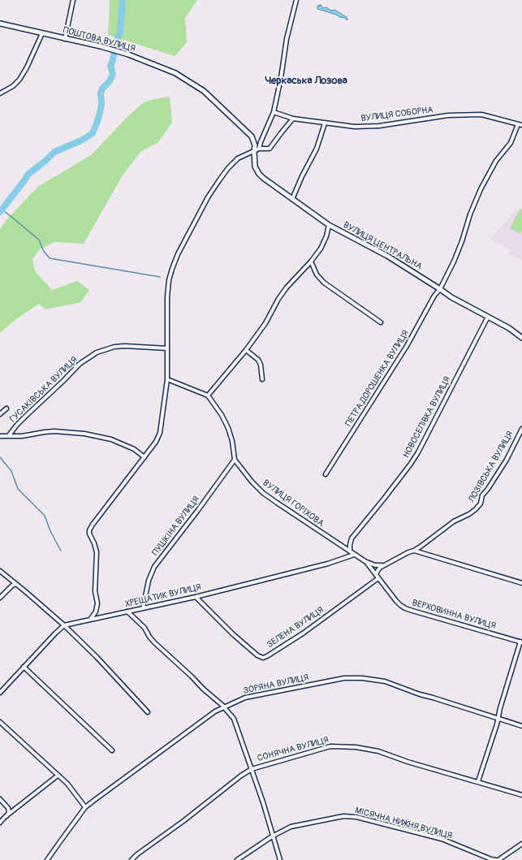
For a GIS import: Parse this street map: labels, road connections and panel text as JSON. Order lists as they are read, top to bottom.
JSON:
{
  "streets": {
    "street": [
      "ПОШТОВА ВУЛИЦЯ",
      "ВУЛИЦЯ СОБОРНА",
      "ВУЛИЦЯ ЦЕНТРАЛЬНА",
      "ПЕТРА ДОРОШЕНКА ВУЛИЦЯ",
      "ГУСАКІВСЬКА ВУЛИЦЯ",
      "НОВОСЕЛІВКА ВУЛИЦЯ",
      "ЛОЗІВСЬКА ВУЛИЦЯ",
      "ВУЛИЦЯ ГОРІХОВА",
      "ПУШКІНА ВУЛИЦЯ",
      "ХРЕЩАТИК ВУЛИЦЯ",
      "ВЕРХОВИННА ВУЛИЦЯ",
      "ЗЕЛЕНА ВУЛИЦЯ",
      "ЗОРЯНА ВУЛИЦЯ",
      "СОНЯЧНА ВУЛИЦЯ",
      "МІСЯЧНА НИЖНЯ ВУЛИЦЯ"
    ]
  },
  "crossings": [
    ["ПОШТОВА ВУЛИЦЯ", "ВУЛИЦЯ ЦЕНТРАЛЬНА"],
    ["ВУЛИЦЯ СОБОРНА", "ПЕТРА ДОРОШЕНКА ВУЛИЦЯ"],
    ["ВУЛИЦЯ ЦЕНТРАЛЬНА", "ПЕТРА ДОРОШЕНКА ВУЛИЦЯ"],
    ["ВУЛИЦЯ ЦЕНТРАЛЬНА", "НОВОСЕЛІВКА ВУЛИЦЯ"],
    ["НОВОСЕЛІВКА ВУЛИЦЯ", "ВУЛИЦЯ ГОРІХОВА"],
    ["ЛОЗІВСЬКА ВУЛИЦЯ", "ВУЛИЦЯ ГОРІХОВА"],
    ["ЛОЗІВСЬКА ВУЛИЦЯ", "ВЕРХОВИННА ВУЛИЦЯ"],
    ["ЛОЗІВСЬКА ВУЛИЦЯ", "ЗЕЛЕНА ВУЛИЦЯ"],
    ["ВУЛИЦЯ ГОРІХОВА", "ПУШКІНА ВУЛИЦЯ"],
    ["ВУЛИЦЯ ГОРІХОВА", "ХРЕЩАТИК ВУЛИЦЯ"],
    ["ВУЛИЦЯ ГОРІХОВА", "ВЕРХОВИННА ВУЛИЦЯ"],
    ["ВУЛИЦЯ ГОРІХОВА", "ЗЕЛЕНА ВУЛИЦЯ"],
    ["ПУШКІНА ВУЛИЦЯ", "ХРЕЩАТИК ВУЛИЦЯ"],
    ["ХРЕЩАТИК ВУЛИЦЯ", "ЗЕЛЕНА ВУЛИЦЯ"],
    ["ВЕРХОВИННА ВУЛИЦЯ", "ЗЕЛЕНА ВУЛИЦЯ"]
  ],
  "districts": ["Черкаська Лозова"]
}
